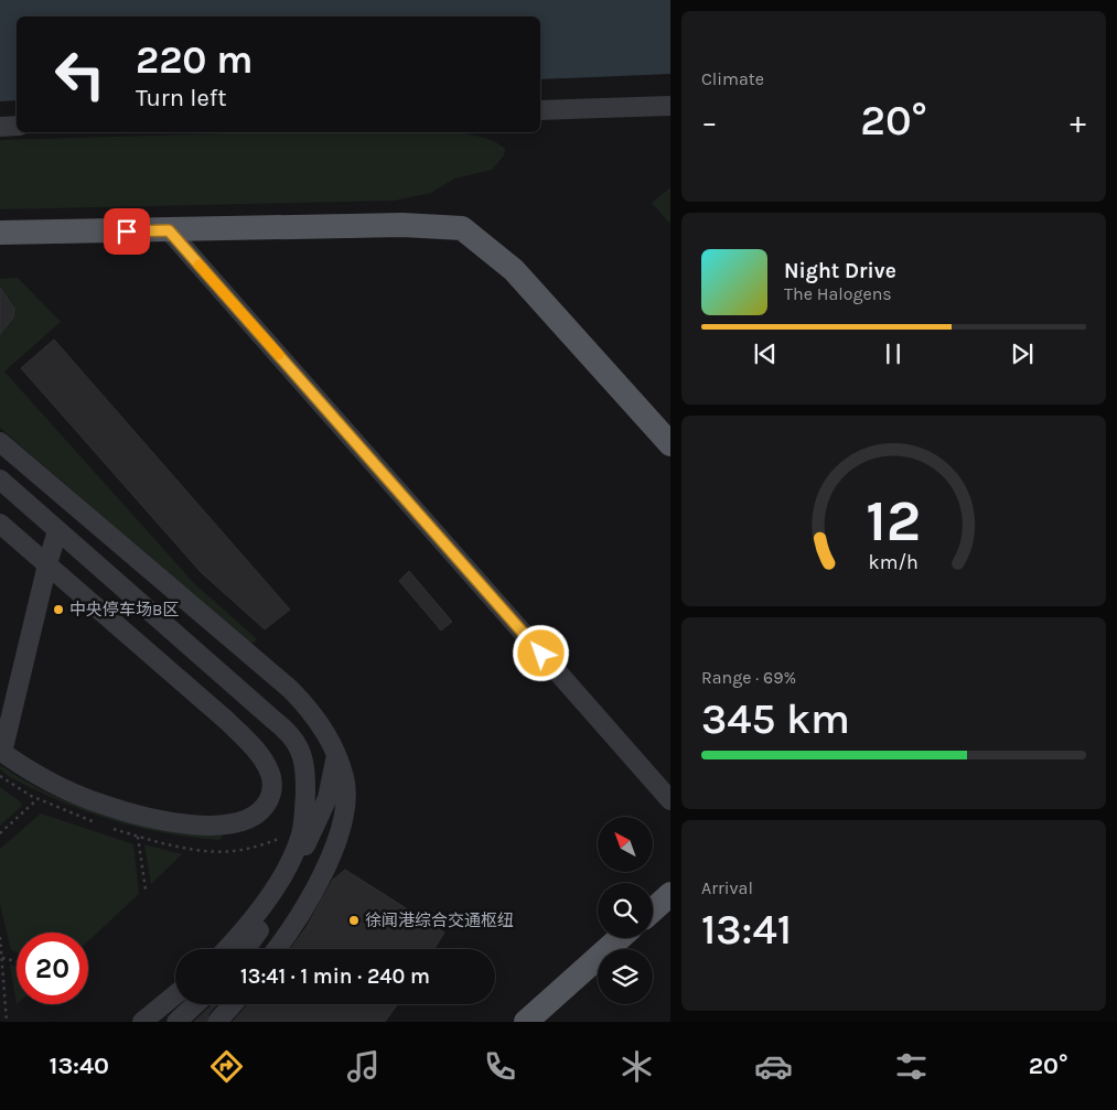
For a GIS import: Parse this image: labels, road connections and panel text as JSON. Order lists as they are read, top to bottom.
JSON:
{
  "places": ["中央停车场B区", "徐闻港综合交通枢纽"],
  "north": "top left",
  "page": {
    "tile": [
      "Climate",
      ["Range · 69%", "345 km"],
      ["Arrival", "13:41"]
    ],
    "turn": ["220 m", "Turn left"],
    "heat": ["−", "20°", "+"],
    "song": ["Night Drive", "The Halogens"],
    "limit": "20",
    "trip": "13:41 · 1 min · 240 m",
    "tabs": ["13:40", "20°"],
    "gauge": ["12", "km/h"]
  }
}
